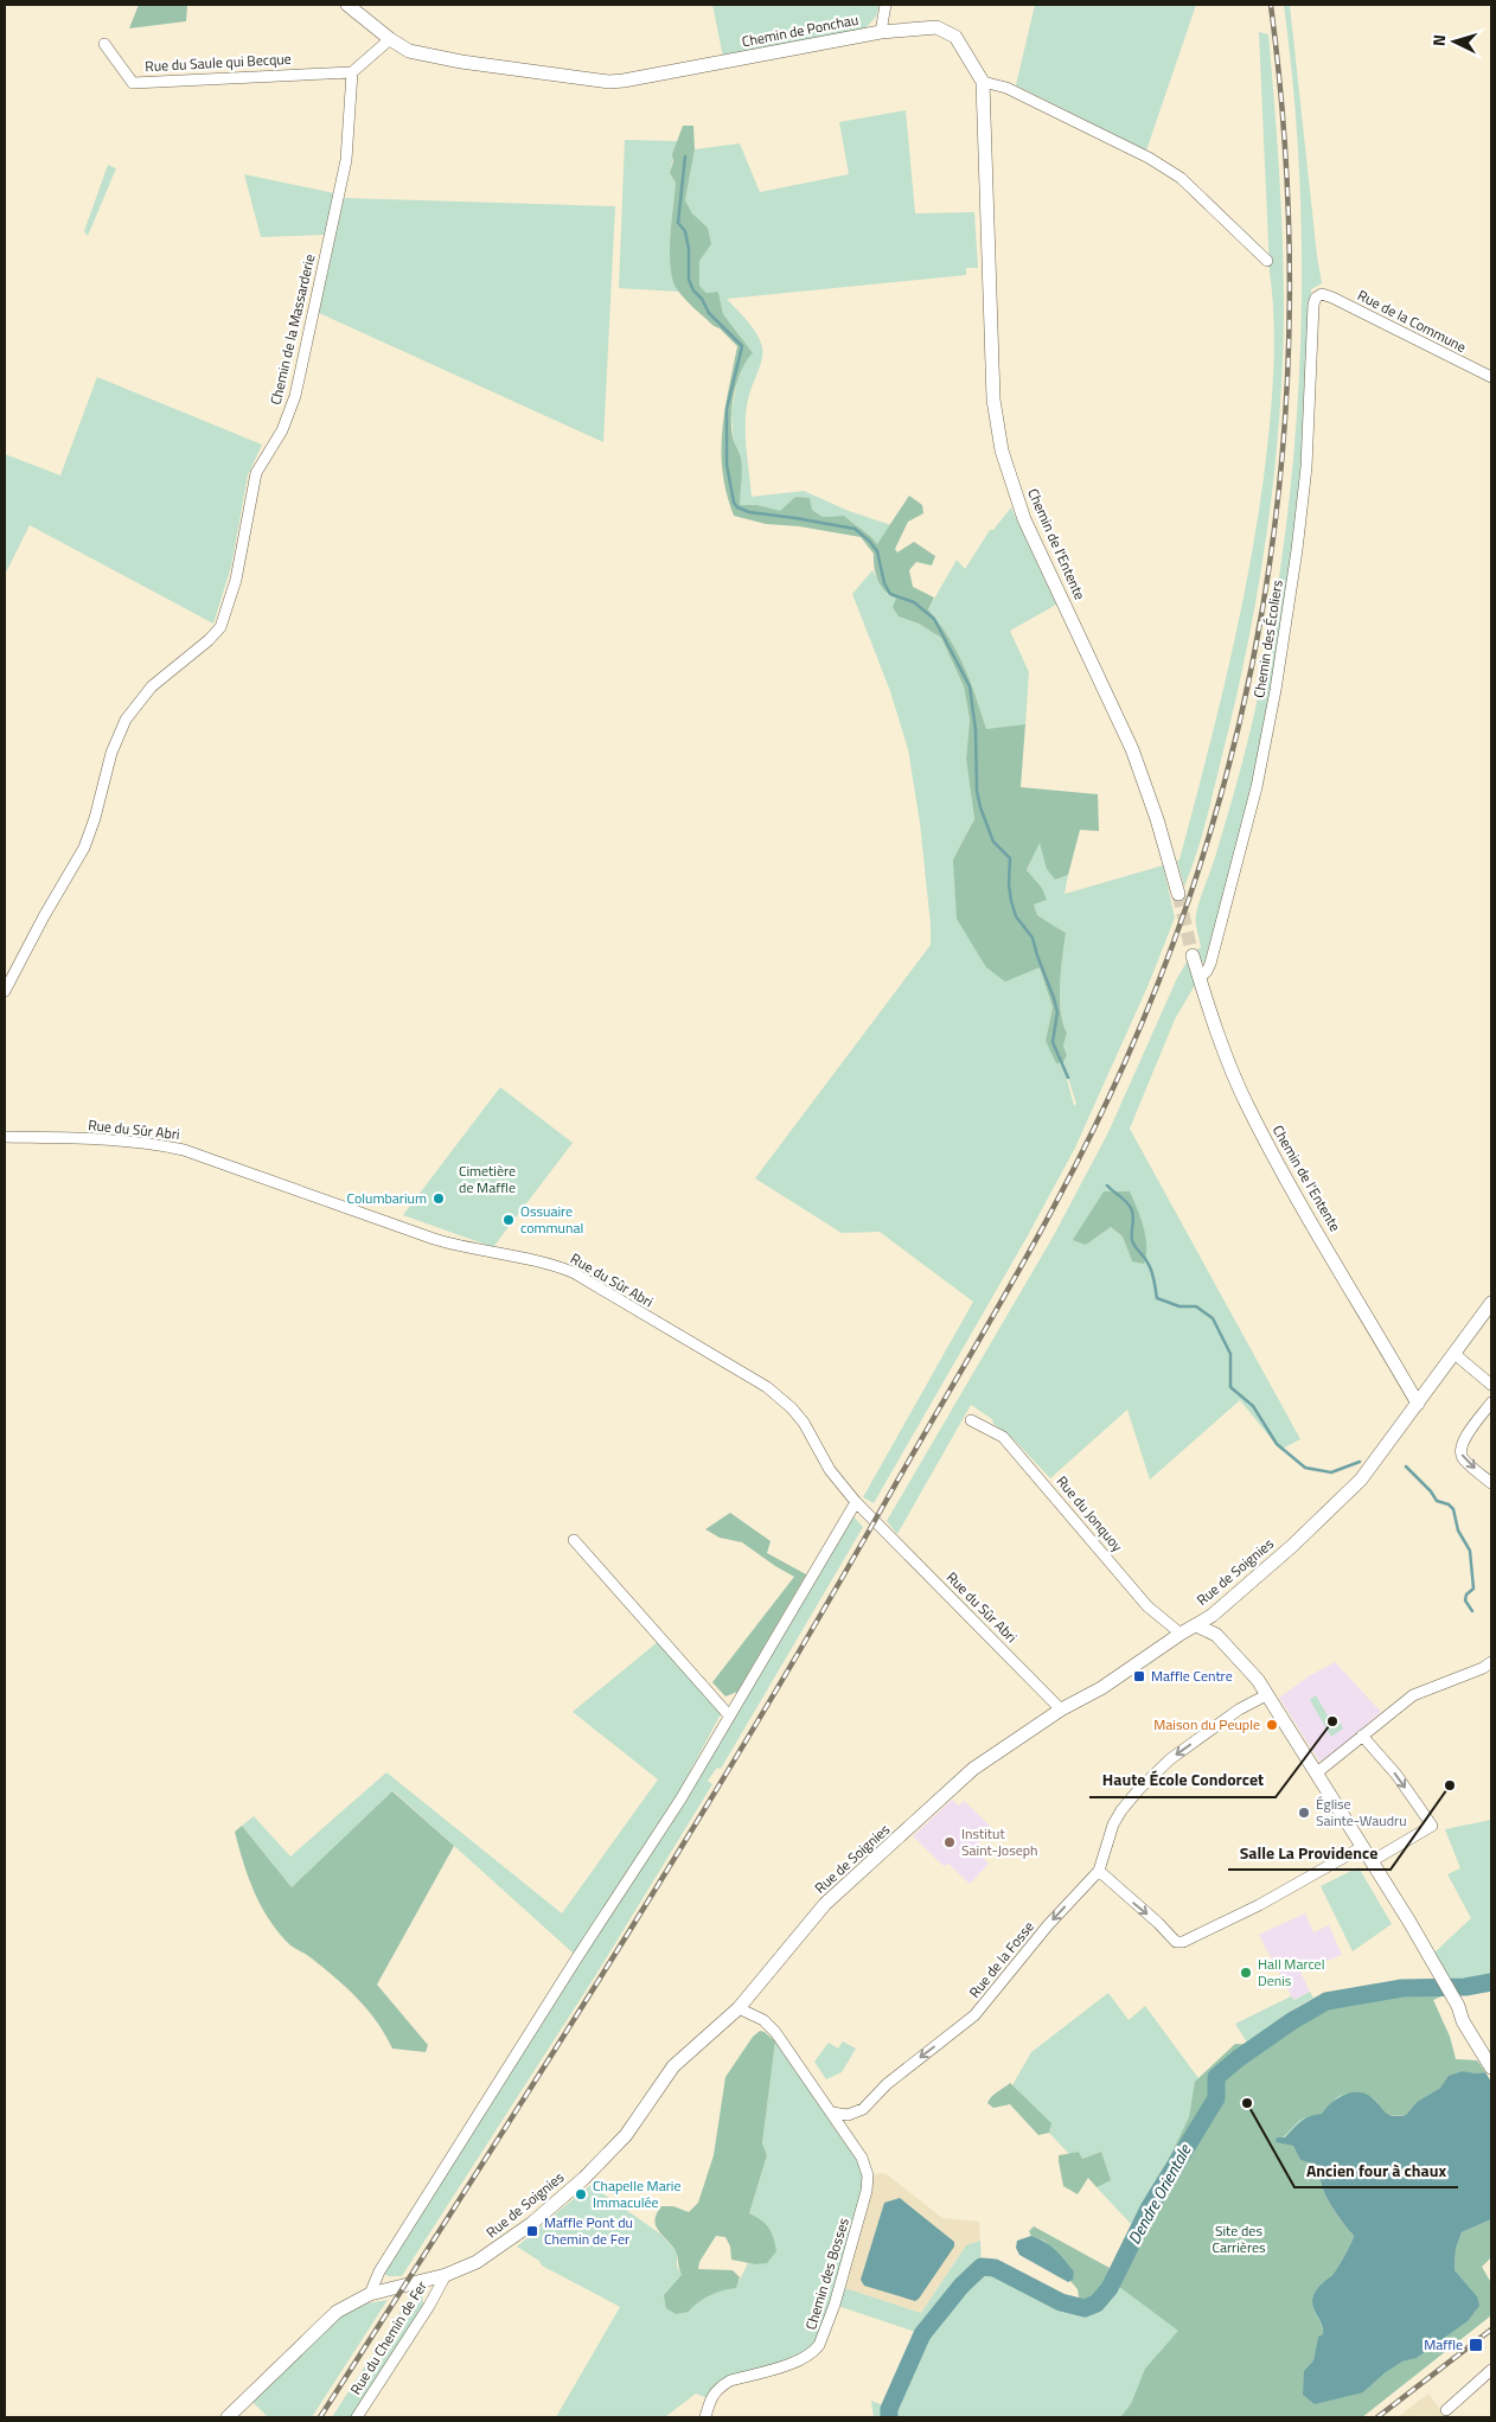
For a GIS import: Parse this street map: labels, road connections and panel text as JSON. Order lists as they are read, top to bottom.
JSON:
{
  "streets": {
    "street": [
      "Chemin de Ponchau",
      "Rue du Saule qui Becque",
      "Rue de la Commune",
      "Chemin de la Massarderie",
      "Chemin de l'Entente",
      "Chemin des Écoliers",
      "Rue du Sûr Abri",
      "Rue du Jonquoy",
      "Rue de Soignies",
      "Rue de la Fosse",
      "Chemin des Bosses",
      "Rue du Chemin de Fer"
    ]
  },
  "crossings": [
    ["Chemin de Ponchau", "Chemin de l'Entente"],
    ["Rue du Saule qui Becque", "Chemin de la Massarderie"],
    ["Rue de la Commune", "Chemin des Écoliers"],
    ["Chemin de l'Entente", "Chemin des Écoliers"],
    ["Chemin de l'Entente", "Rue de Soignies"],
    ["Rue du Sûr Abri", "Rue de Soignies"],
    ["Rue du Jonquoy", "Rue de Soignies"],
    ["Rue de Soignies", "Rue du Chemin de Fer"],
    ["Rue de la Fosse", "Chemin des Bosses"]
  ],
  "one_way": ["Rue de la Fosse"],
  "water": ["Dendre Orientale"],
  "parks": ["Cimetière de Maffle", "Site des Carrières"],
  "places": {
    "other": [
      "Columbarium",
      "Ossuaire communal",
      "Haute École Condorcet",
      "Maison du Peuple",
      "Salle La Providence",
      "Église Sainte-Waudru",
      "Institut Saint-Joseph",
      "Hall Marcel Denis",
      "Ancien four à chaux",
      "Chapelle Marie Immaculée"
    ],
    "transit": ["Maffle Centre", "Maffle Pont du Chemin de Fer", "Maffle"]
  },
  "north": "left"
}
